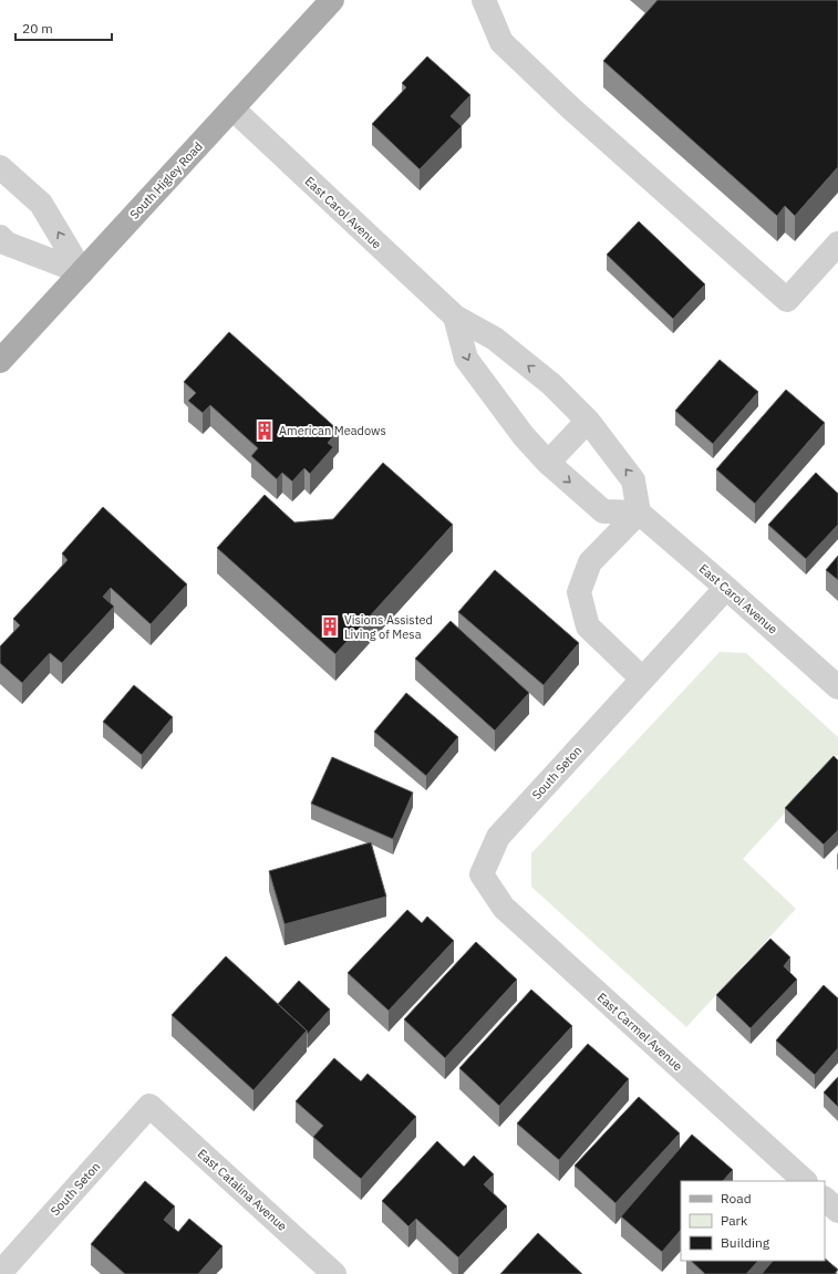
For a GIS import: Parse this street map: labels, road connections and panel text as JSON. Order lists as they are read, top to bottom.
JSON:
{
  "streets": {
    "main road": ["South Higley Road"],
    "street": [
      "East Carol Avenue",
      "South Seton",
      "East Carmel Avenue",
      "East Catalina Avenue"
    ]
  },
  "crossings": [
    ["South Higley Road", "East Carol Avenue"],
    ["East Carol Avenue", "South Seton"],
    ["South Seton", "East Carmel Avenue"],
    ["South Seton", "East Catalina Avenue"]
  ],
  "places": {
    "building": ["American Meadows", "Visions Assisted Living of Mesa"]
  },
  "legend": ["Road", "Park", "Building"],
  "scale_bar": "20 m"
}
